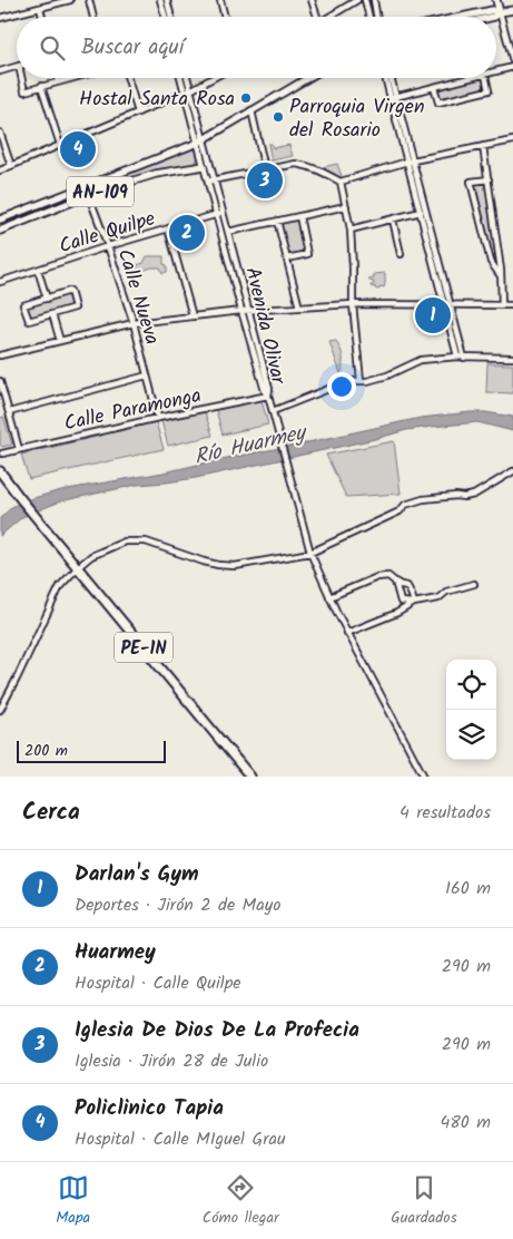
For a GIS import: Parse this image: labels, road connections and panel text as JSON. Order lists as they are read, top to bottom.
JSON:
{
  "streets": {
    "highway": ["PE-1N"],
    "main road": ["AN-109"],
    "street": [
      "Calle Quilpe",
      "Calle Nueva",
      "Avenida Olivar",
      "Calle Paramonga"
    ]
  },
  "crossings": [
    ["AN-109", "Calle Nueva"],
    ["AN-109", "Avenida Olivar"],
    ["Calle Quilpe", "Calle Nueva"],
    ["Calle Quilpe", "Avenida Olivar"],
    ["Calle Nueva", "Calle Paramonga"],
    ["Avenida Olivar", "Calle Paramonga"]
  ],
  "water": ["Río Huarmey"],
  "places": ["Hostal Santa Rosa", "Parroquia Virgen del Rosario"],
  "scale_bar": "200 m",
  "page": {
    "search": "Buscar aquí",
    "pins": [
      "4",
      "3",
      "2",
      "1"
    ],
    "scale": "200 m",
    "heading": ["Cerca", "4 resultados"],
    "list": [
      {
        "mark": "1",
        "name": "Darlan's Gym",
        "note": "Deportes · Jirón 2 de Mayo",
        "value": "160 m"
      },
      {
        "mark": "2",
        "name": "Huarmey",
        "note": "Hospital · Calle Quilpe",
        "value": "290 m"
      },
      {
        "mark": "3",
        "name": "Iglesia De Dios De La Profecia",
        "note": "Iglesia · Jirón 28 de Julio",
        "value": "290 m"
      },
      {
        "mark": "4",
        "name": "Policlinico Tapia",
        "note": "Hospital · Calle MIguel Grau",
        "value": "480 m"
      }
    ],
    "nav": ["Mapa", "Cómo llegar", "Guardados"]
  }
}
